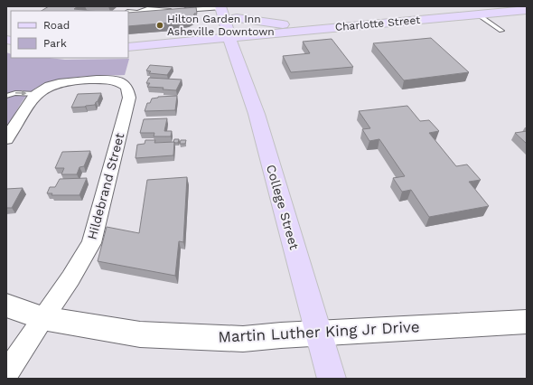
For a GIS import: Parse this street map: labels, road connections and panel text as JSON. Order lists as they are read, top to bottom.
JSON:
{
  "streets": {
    "main road": ["Charlotte Street", "College Street", "Martin Luther King Jr Drive"],
    "street": ["Hildebrand Street"]
  },
  "crossings": [
    ["Charlotte Street", "College Street"],
    ["Hildebrand Street", "Martin Luther King Jr Drive"],
    ["College Street", "Martin Luther King Jr Drive"]
  ],
  "places": ["Hilton Garden Inn Asheville Downtown"],
  "legend": ["Road", "Park"]
}
